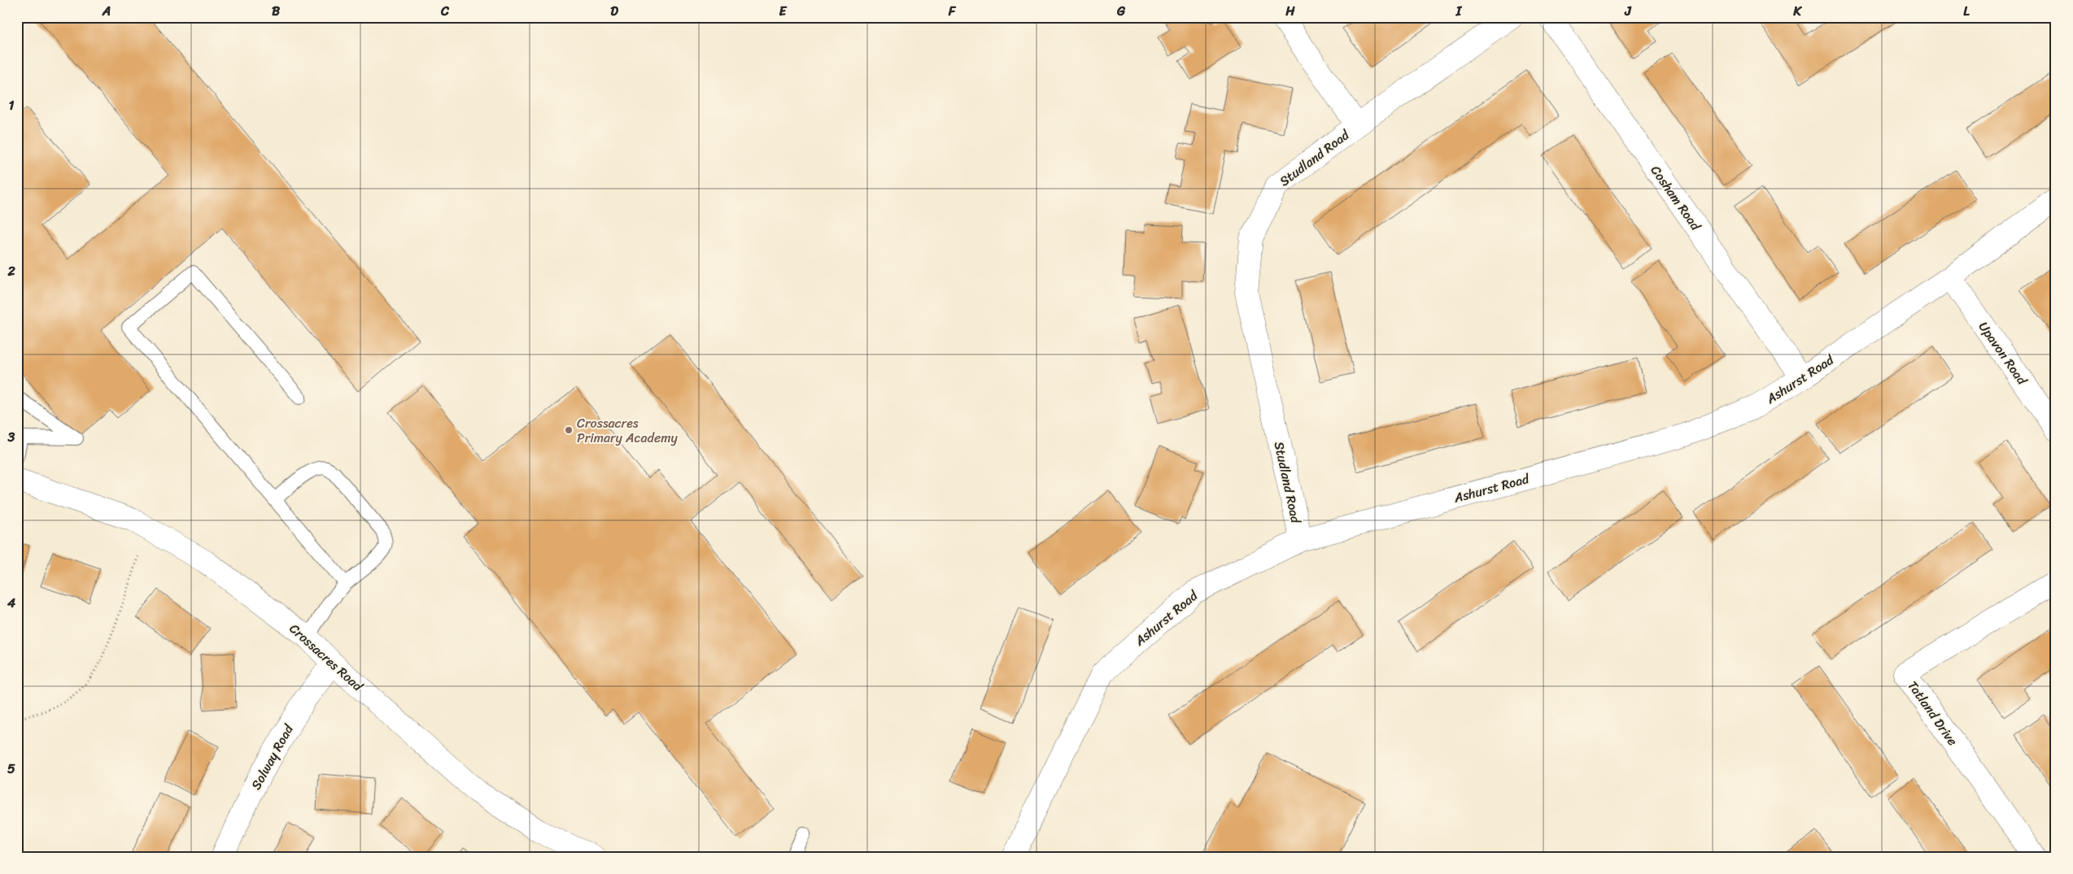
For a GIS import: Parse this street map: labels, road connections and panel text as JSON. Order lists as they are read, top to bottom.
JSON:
{
  "streets": {
    "street": [
      "Studland Road",
      "Cosham Road",
      "Upavon Road",
      "Ashurst Road",
      "Crossacres Road",
      "Tatland Drive",
      "Solway Road"
    ]
  },
  "crossings": [
    ["Studland Road", "Ashurst Road"],
    ["Cosham Road", "Ashurst Road"],
    ["Upavon Road", "Ashurst Road"],
    ["Crossacres Road", "Solway Road"]
  ],
  "places": ["Crossacres Primary Academy"],
  "grid": {
    "columns": [
      "A",
      "B",
      "C",
      "D",
      "E",
      "F",
      "G",
      "H",
      "I",
      "J",
      "K",
      "L"
    ],
    "rows": [
      "1",
      "2",
      "3",
      "4",
      "5"
    ]
  }
}
